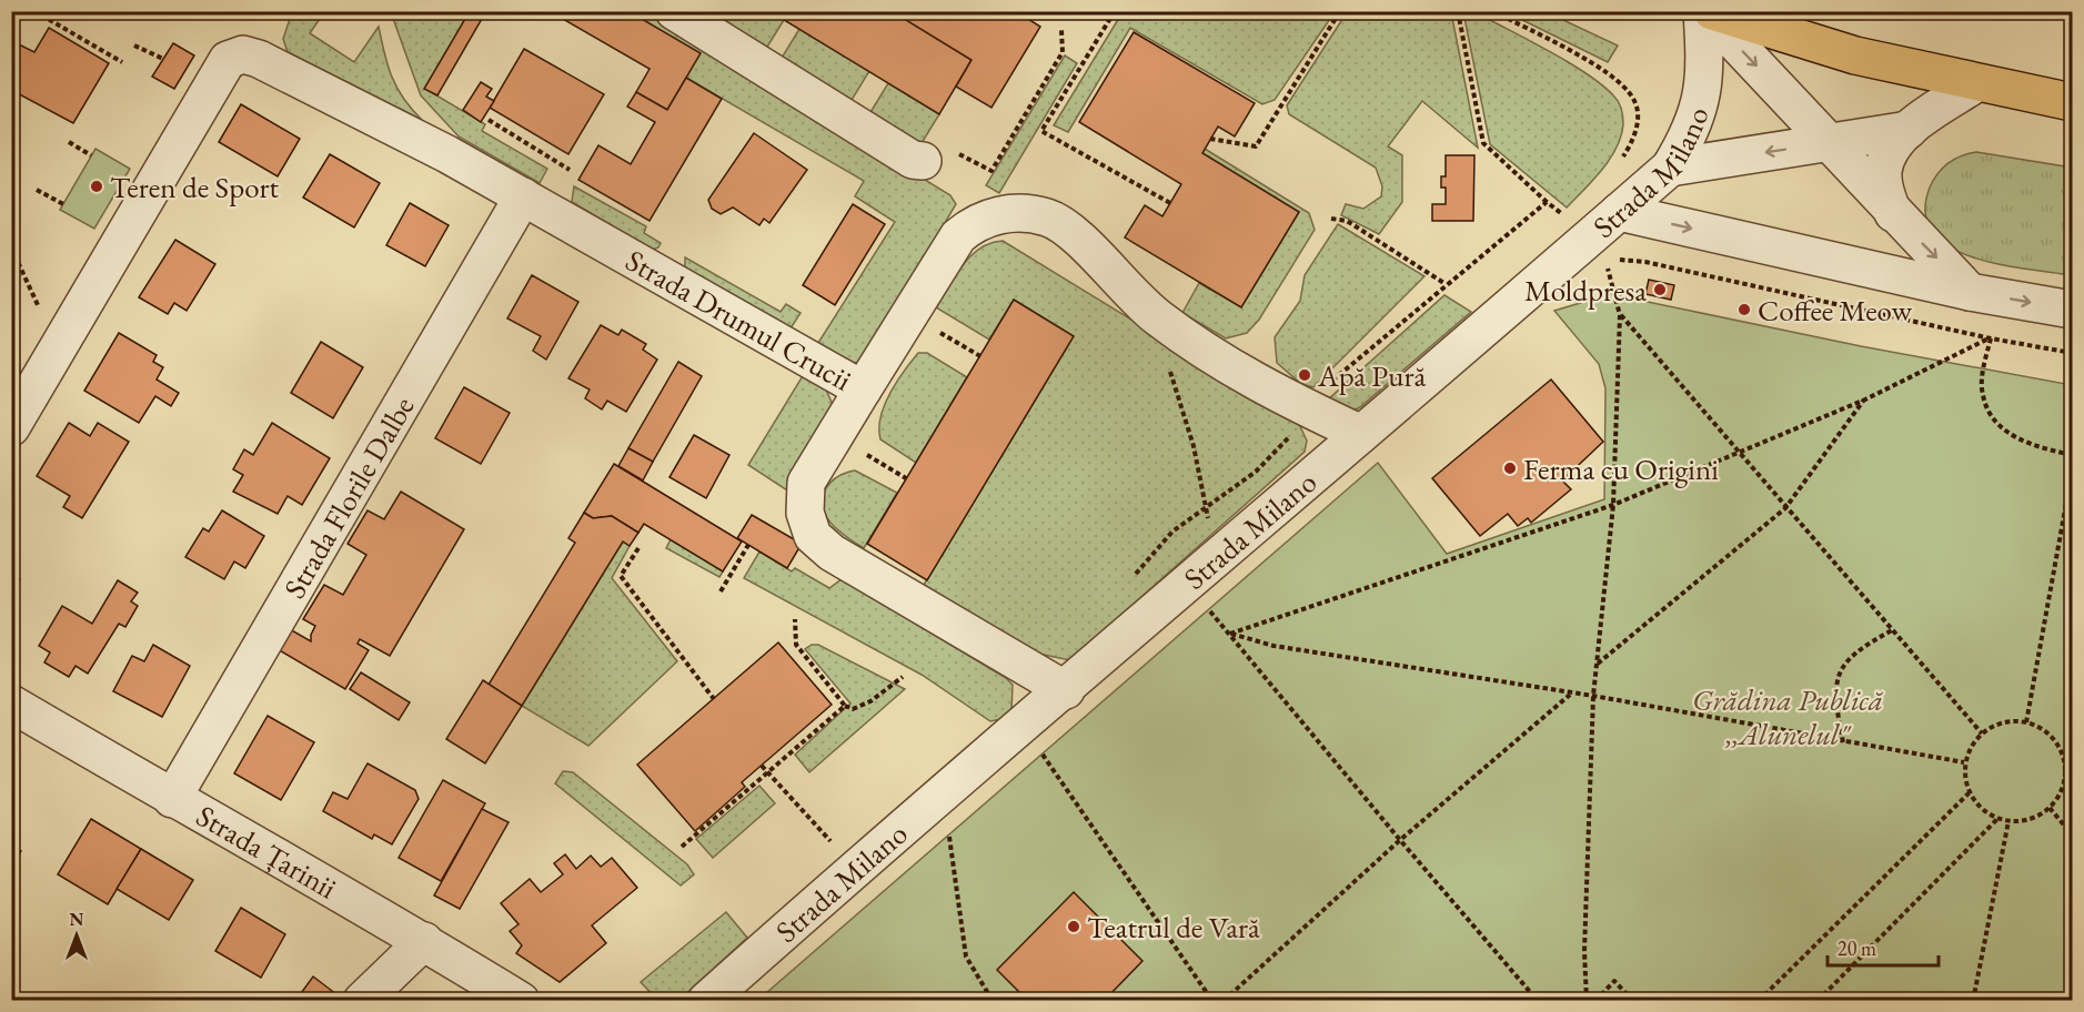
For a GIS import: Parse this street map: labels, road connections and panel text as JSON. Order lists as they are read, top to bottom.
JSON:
{
  "streets": {
    "street": [
      "Strada Milano",
      "Strada Drumul Crucii",
      "Strada Florile Dalbe",
      "Strada Țarinii"
    ]
  },
  "crossings": [
    ["Strada Milano", "Strada Drumul Crucii"],
    ["Strada Drumul Crucii", "Strada Florile Dalbe"],
    ["Strada Florile Dalbe", "Strada Țarinii"]
  ],
  "parks": ["Grădina Publică ,,Alunelul\""],
  "places": [
    "Teren de Sport",
    "Moldpresa",
    "Coffee Meow",
    "Apă Pură",
    "Ferma cu Origini",
    "Teatrul de Vară"
  ],
  "scale_bar": "20 m",
  "north": "top"
}
